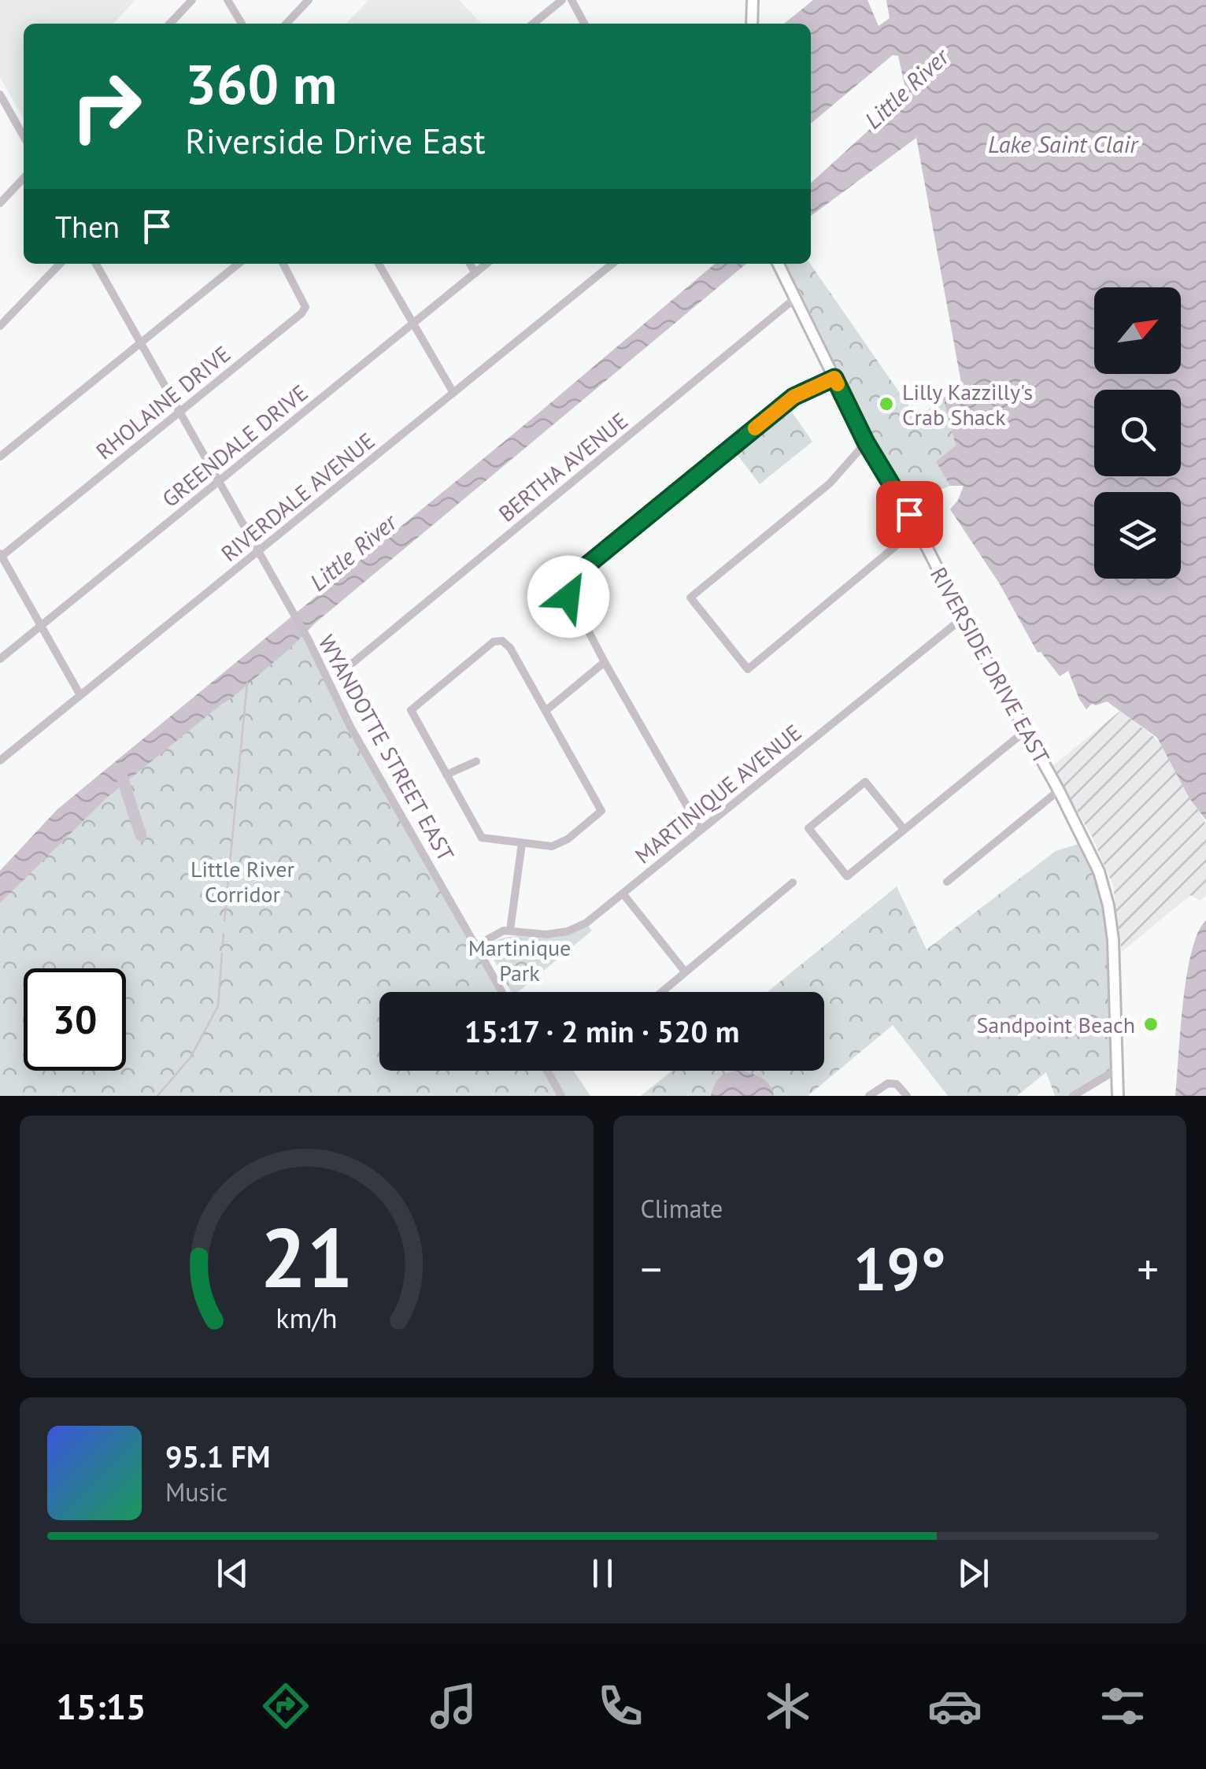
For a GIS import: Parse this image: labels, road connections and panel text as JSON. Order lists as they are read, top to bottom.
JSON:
{
  "streets": {
    "main road": ["RIVERSIDE DRIVE EAST"],
    "street": [
      "RHOLAINE DRIVE",
      "GREENDALE DRIVE",
      "BERTHA AVENUE",
      "RIVERDALE AVENUE",
      "WYANDOTTE STREET EAST",
      "MARTINIQUE AVENUE"
    ]
  },
  "crossings": [
    ["RHOLAINE DRIVE", "WYANDOTTE STREET EAST"],
    ["GREENDALE DRIVE", "WYANDOTTE STREET EAST"],
    ["BERTHA AVENUE", "RIVERSIDE DRIVE EAST"],
    ["RIVERDALE AVENUE", "WYANDOTTE STREET EAST"],
    ["RIVERSIDE DRIVE EAST", "MARTINIQUE AVENUE"],
    ["WYANDOTTE STREET EAST", "MARTINIQUE AVENUE"]
  ],
  "water": ["Little River", "Lake Saint Clair"],
  "parks": ["Little River Corridor", "Martinique Park"],
  "places": ["Lilly Kazzilly's Crab Shack", "Sandpoint Beach"],
  "north": "top right",
  "page": {
    "turn": ["360 m", "Riverside Drive East"],
    "then": "Then",
    "limit": "30",
    "trip": "15:17 · 2 min · 520 m",
    "tile": "Climate",
    "heat": ["−", "19°", "+"],
    "song": ["95.1 FM", "Music"],
    "tabs": "15:15",
    "gauge": ["21", "km/h"]
  }
}
